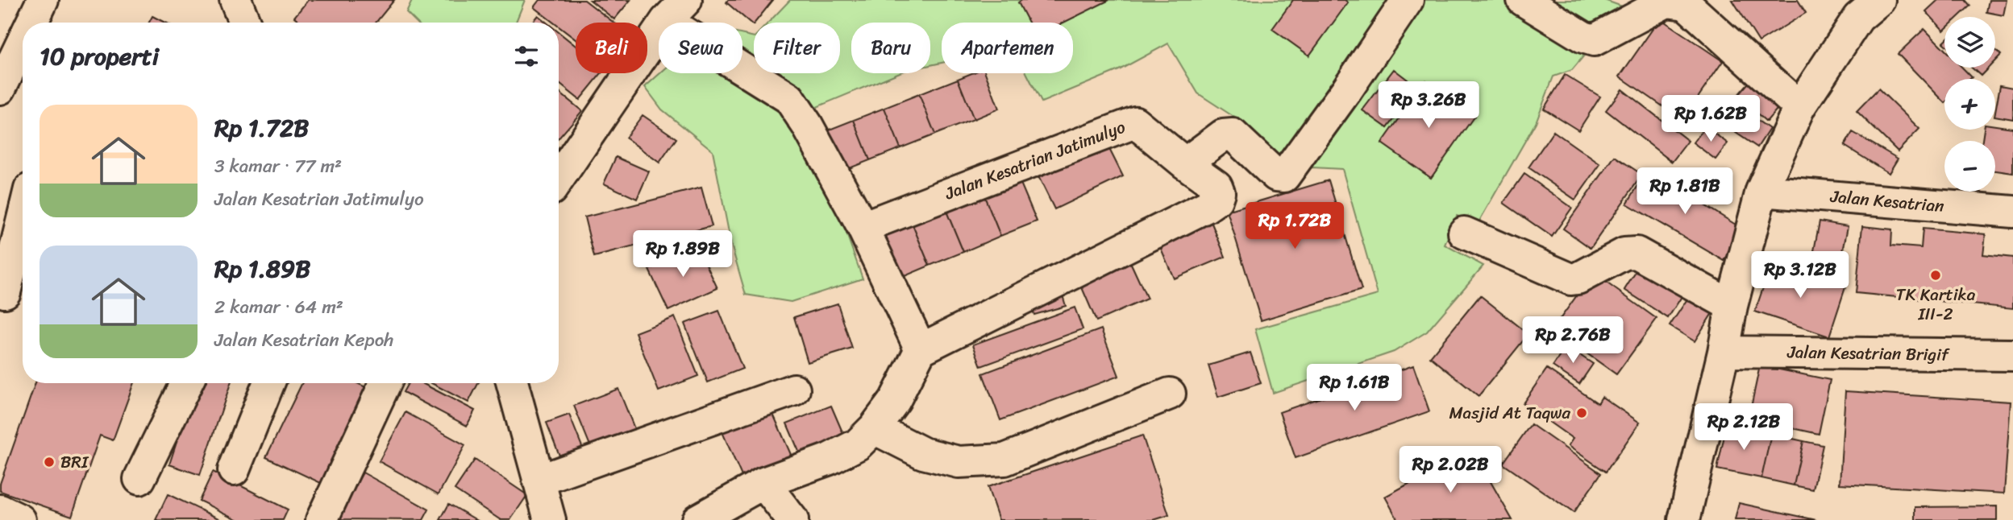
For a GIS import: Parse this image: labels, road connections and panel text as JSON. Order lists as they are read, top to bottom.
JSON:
{
  "streets": {
    "main road": ["Jalan Kesatrian Jatimulyo", "Jalan Kesatrian", "Jalan Kesatrian Brigif"]
  },
  "places": ["TK Kartika III-2", "Masjid At Taqwa", "BRI"],
  "page": {
    "map_buttons": ["+", "−"],
    "chip": [
      "Beli",
      "Sewa",
      "Filter",
      "Baru",
      "Apartemen"
    ],
    "heading": "10 properti",
    "price": [
      "Rp 3.26B",
      "Rp 1.62B",
      "Rp 1.81B",
      "Rp 1.72B",
      "Rp 1.89B",
      "Rp 3.12B",
      "Rp 2.76B",
      "Rp 1.61B",
      "Rp 2.12B",
      "Rp 2.02B"
    ],
    "list": [
      {
        "name": "Rp 1.72B",
        "note": "3 kamar · 77 m² · Jalan Kesatrian Jatimulyo"
      },
      {
        "name": "Rp 1.89B",
        "note": "2 kamar · 64 m² · Jalan Kesatrian Kepoh"
      }
    ]
  }
}
